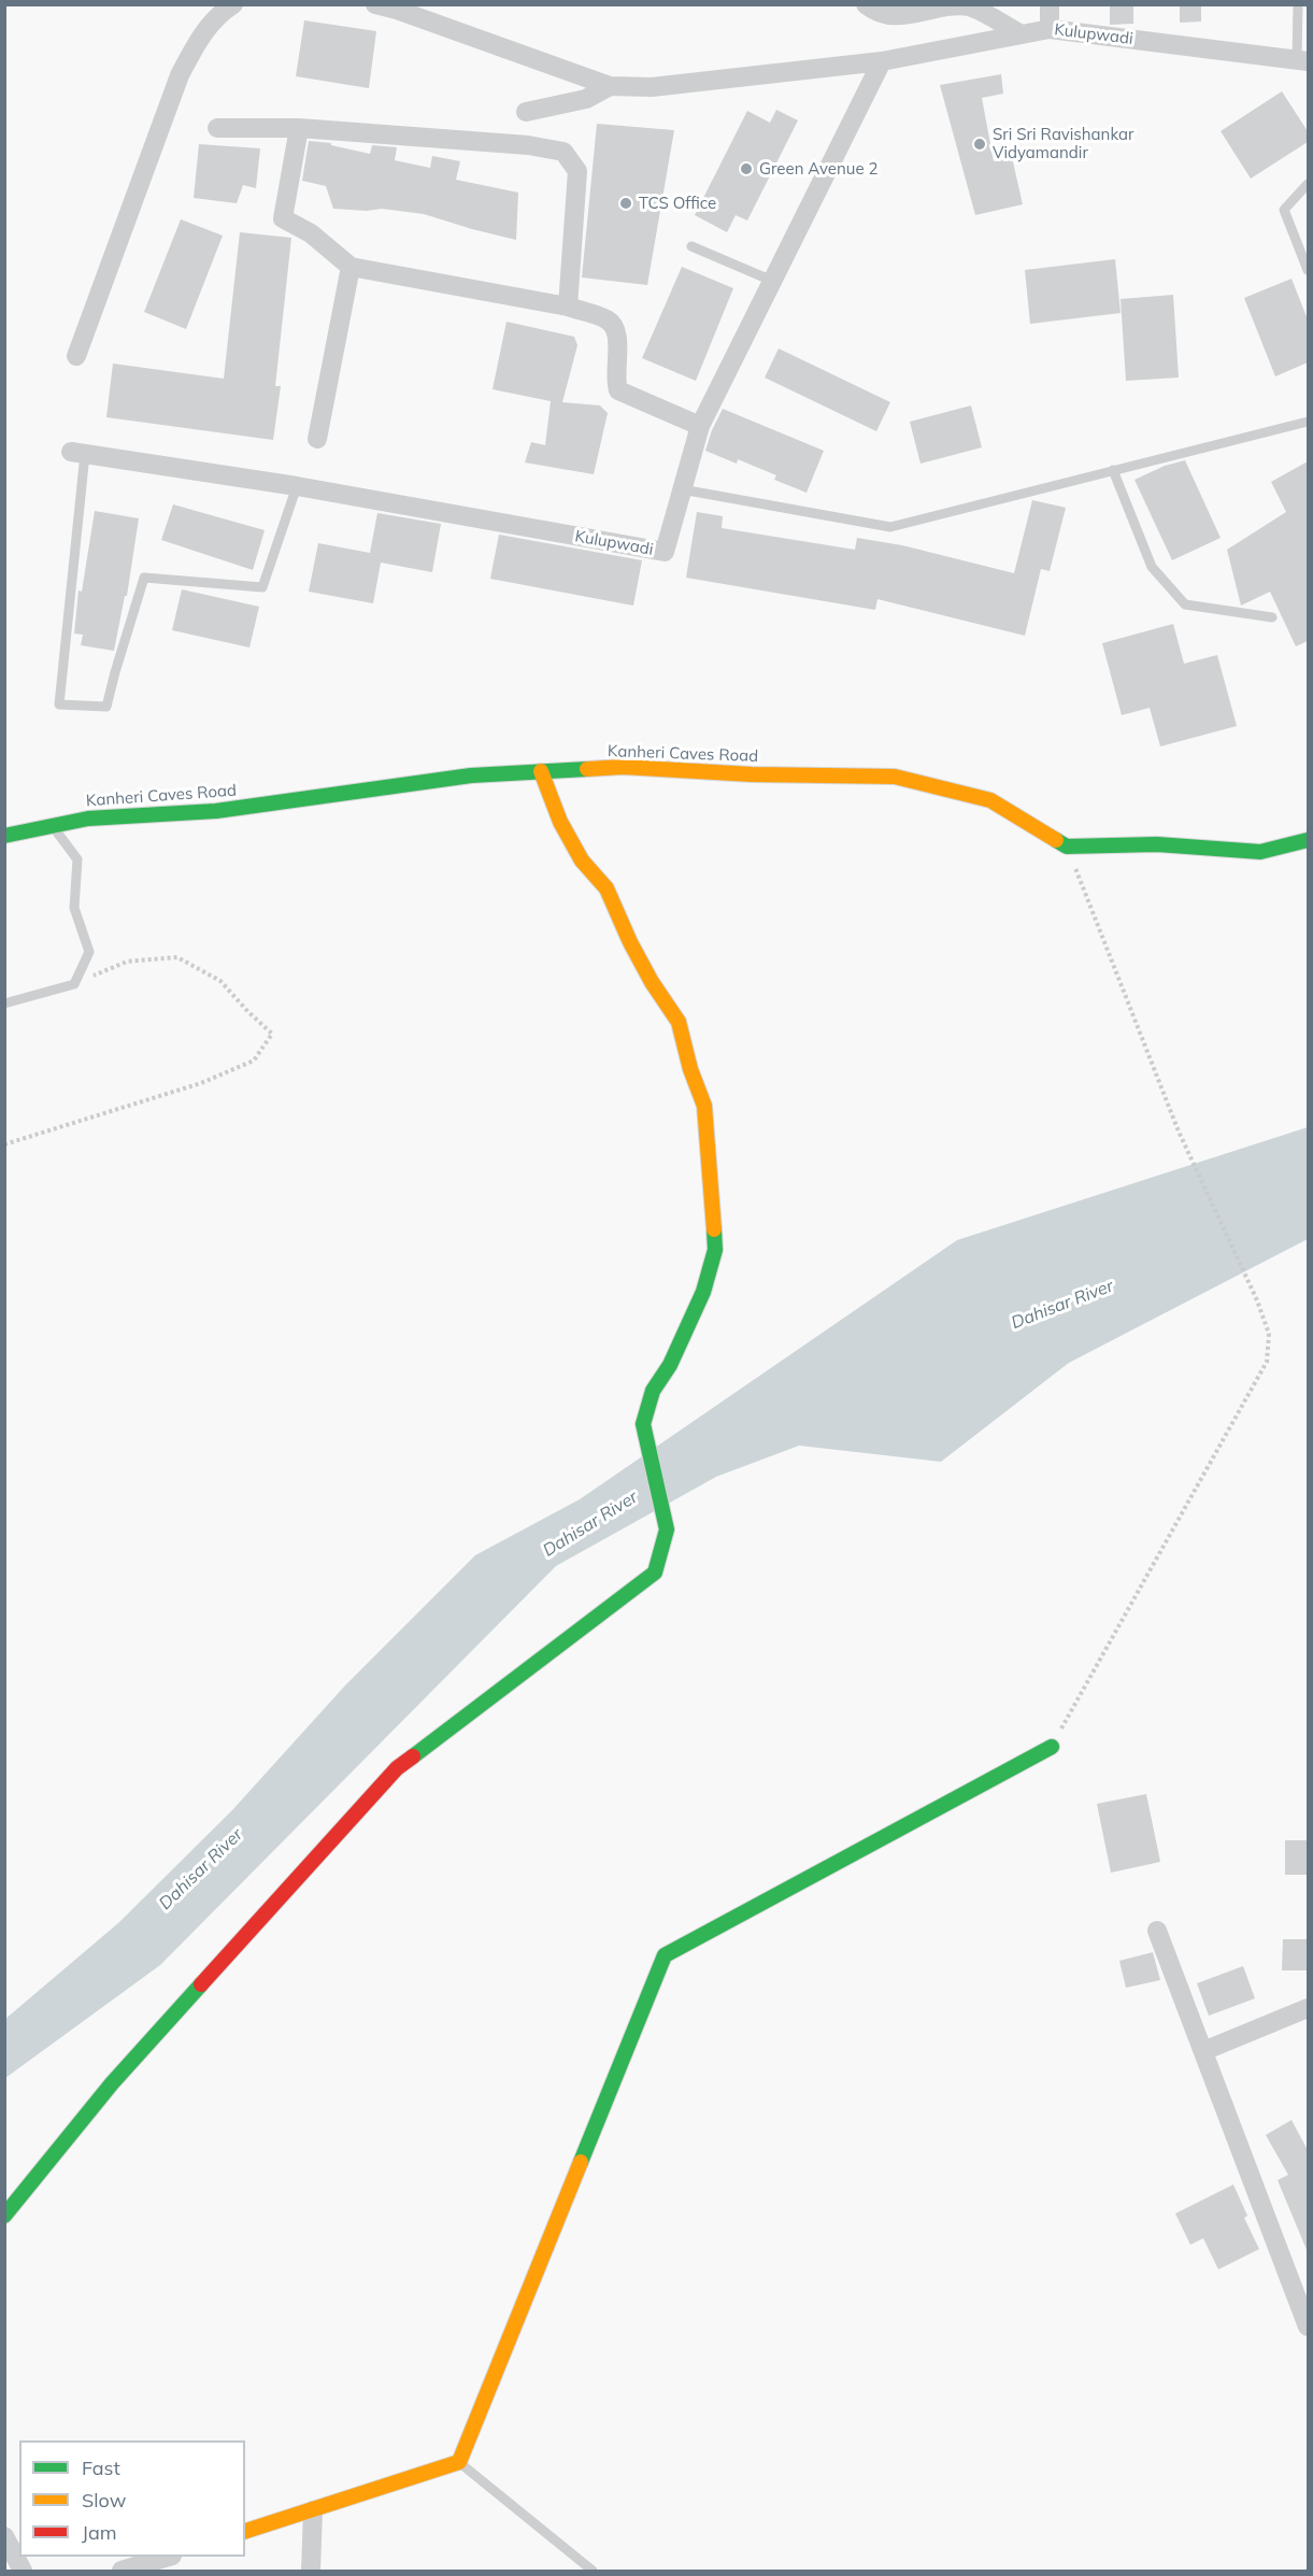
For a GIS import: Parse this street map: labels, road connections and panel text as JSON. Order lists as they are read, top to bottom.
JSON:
{
  "streets": {
    "street": ["Kulupwadi", "Kanheri Caves Road"]
  },
  "water": ["Dahisar River"],
  "places": ["Sri Sri Ravishankar Vidyamandir", "Green Avenue 2", "TCS Office"],
  "legend": ["Fast", "Slow", "Jam"]
}
